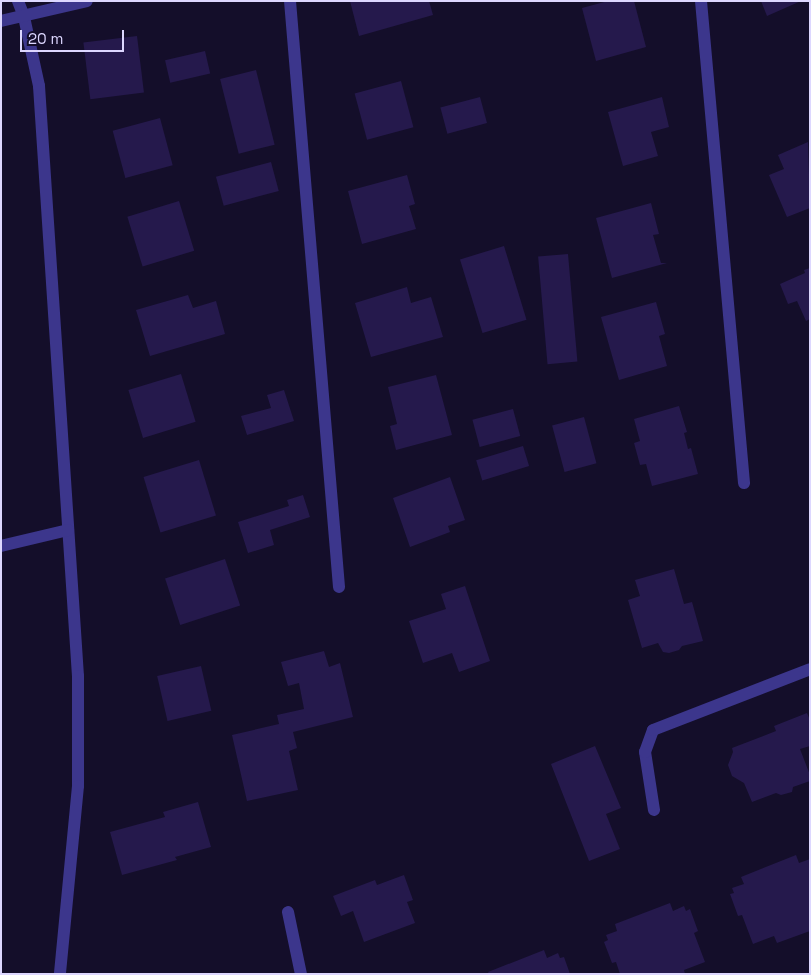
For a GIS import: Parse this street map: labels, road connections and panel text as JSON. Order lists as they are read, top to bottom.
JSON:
{
  "scale_bar": "20 m"
}
